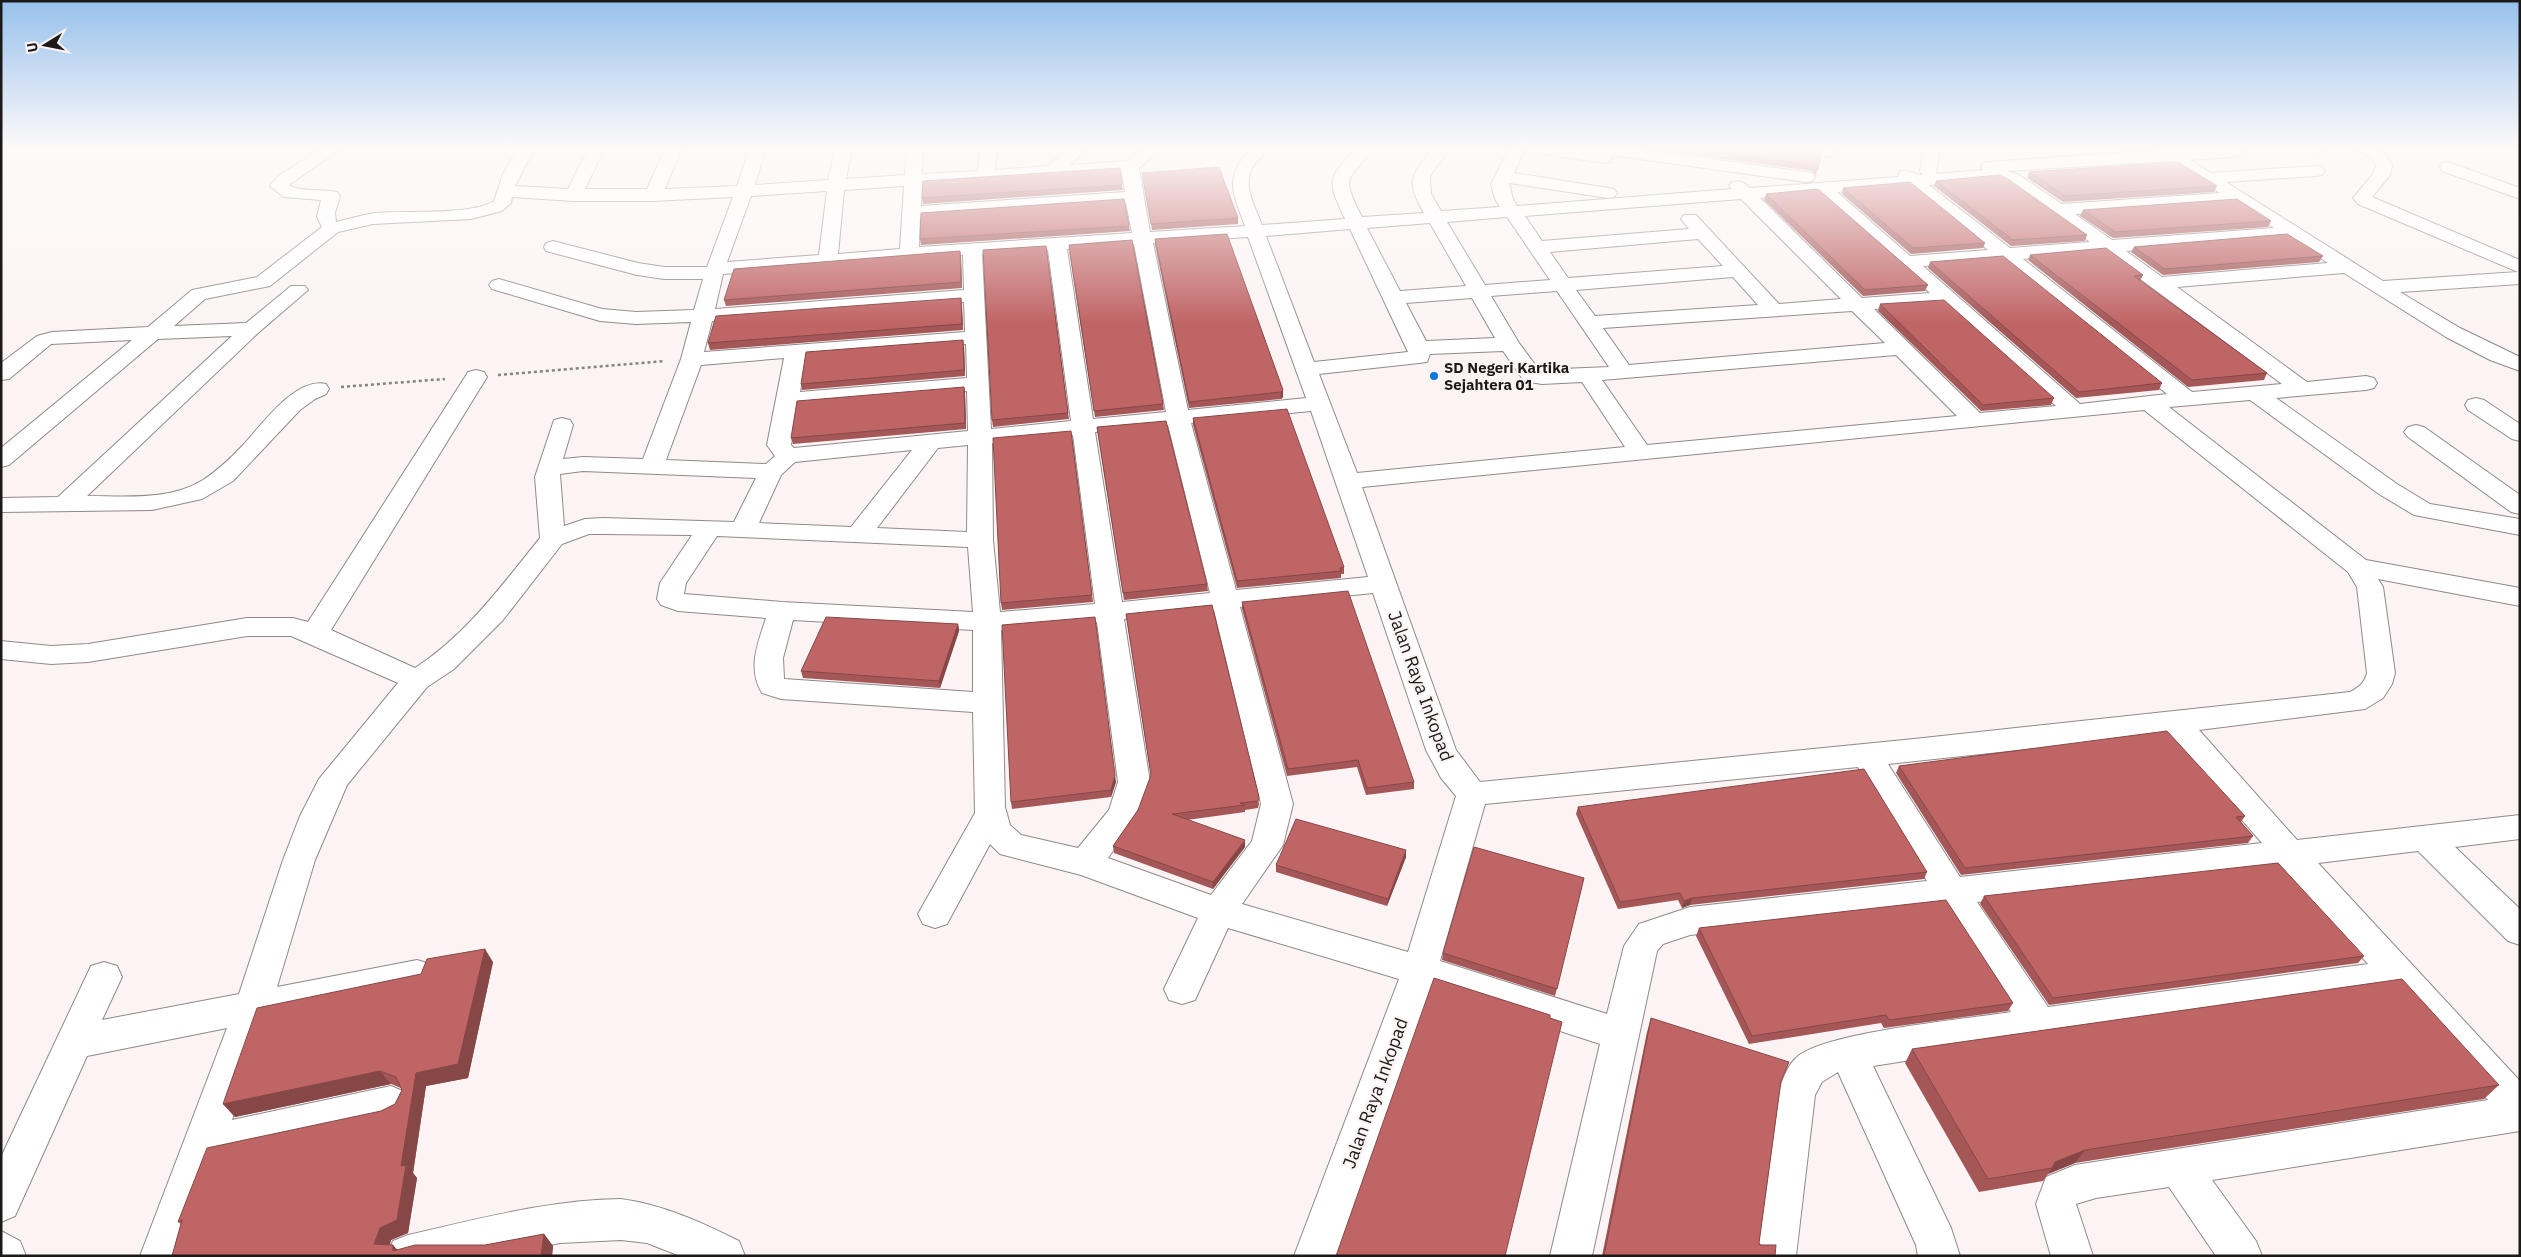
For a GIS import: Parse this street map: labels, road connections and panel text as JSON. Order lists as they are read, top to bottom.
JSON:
{
  "streets": {
    "street": ["Jalan Raya Inkopad"]
  },
  "places": ["SD Negeri Kartika Sejahtera 01"],
  "north": "left"
}
